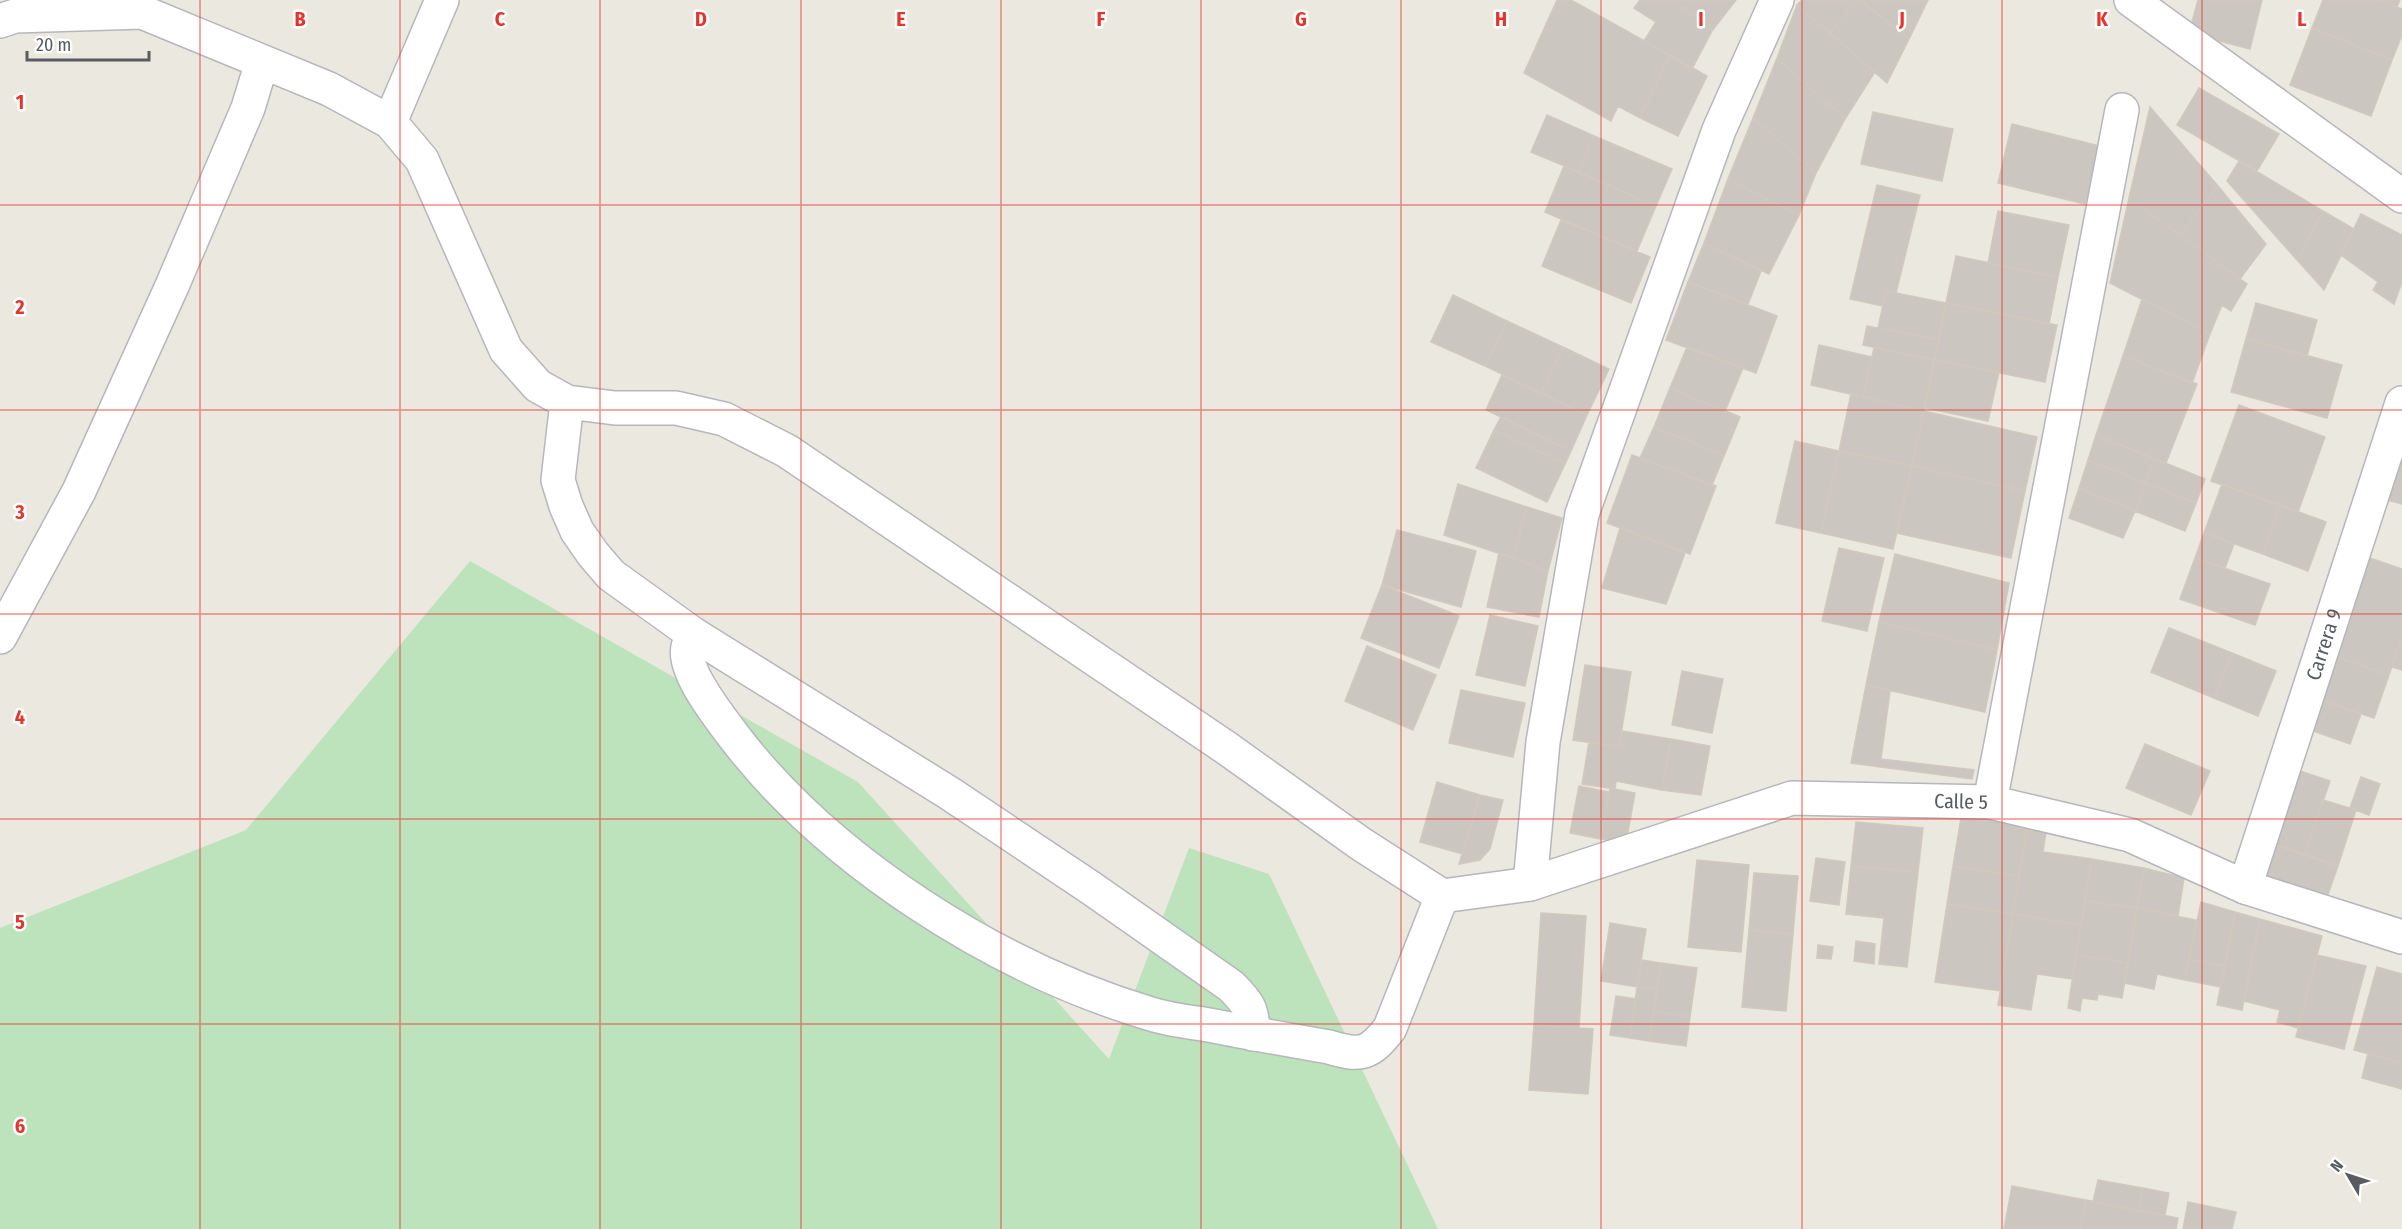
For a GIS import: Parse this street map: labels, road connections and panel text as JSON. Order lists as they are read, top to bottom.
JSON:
{
  "streets": {
    "street": ["Carrera 9", "Calle 5"]
  },
  "crossings": [
    ["Carrera 9", "Calle 5"]
  ],
  "scale_bar": "20 m",
  "north": "top left",
  "grid": {
    "columns": [
      "B",
      "C",
      "D",
      "E",
      "F",
      "G",
      "H",
      "I",
      "J",
      "K",
      "L"
    ],
    "rows": [
      "1",
      "2",
      "3",
      "4",
      "5",
      "6"
    ]
  }
}
